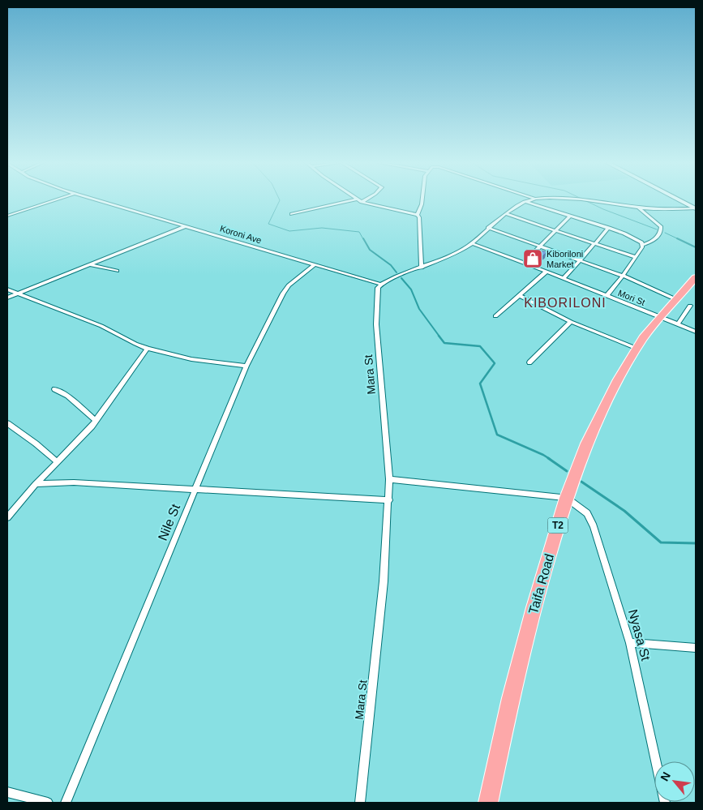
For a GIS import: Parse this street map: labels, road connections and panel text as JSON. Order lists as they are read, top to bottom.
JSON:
{
  "streets": {
    "highway": ["T2", "Taifa Road"],
    "street": [
      "Koroni Ave",
      "Mori St",
      "Mara St",
      "Nile St",
      "Nyasa St"
    ]
  },
  "crossings": [
    ["Koroni Ave", "Mara St"],
    ["Koroni Ave", "Nile St"],
    ["Mori St", "Taifa Road"],
    ["Taifa Road", "Nyasa St"]
  ],
  "districts": ["KIBORILONI"],
  "places": {
    "shop": ["Kiboriloni Market"]
  },
  "north": "top left"
}
